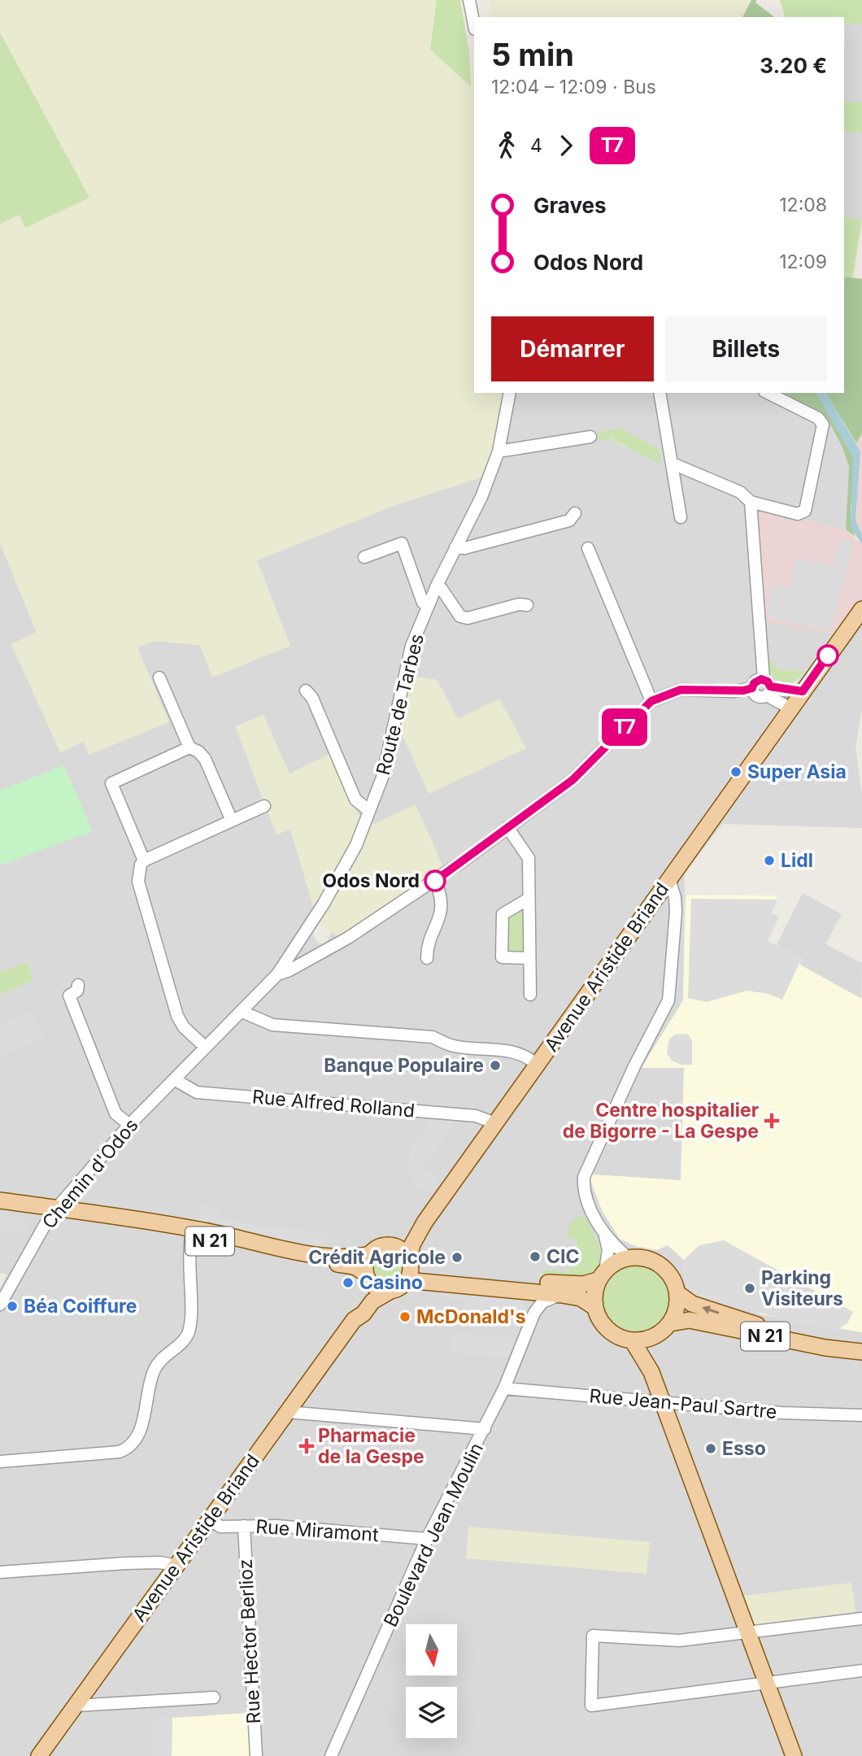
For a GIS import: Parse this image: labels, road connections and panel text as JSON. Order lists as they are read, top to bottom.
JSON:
{
  "streets": {
    "main road": ["Avenue Aristide Briand", "N 21"],
    "street": [
      "Route de Tarbes",
      "Rue Alfred Rolland",
      "Chemin d'Odos",
      "Rue Jean-Paul Sartre",
      "Rue Miramont",
      "Boulevard Jean Moulin",
      "Rue Hector Berlioz"
    ]
  },
  "crossings": [
    ["Route de Tarbes", "Chemin d'Odos"],
    ["Avenue Aristide Briand", "Rue Alfred Rolland"],
    ["Avenue Aristide Briand", "N 21"],
    ["Avenue Aristide Briand", "Rue Miramont"],
    ["Rue Alfred Rolland", "Chemin d'Odos"],
    ["Chemin d'Odos", "N 21"],
    ["Rue Jean-Paul Sartre", "Boulevard Jean Moulin"],
    ["Rue Miramont", "Boulevard Jean Moulin"],
    ["Rue Miramont", "Rue Hector Berlioz"]
  ],
  "places": {
    "other": [
      "Super Asia",
      "Lidl",
      "Odos Nord",
      "Banque Populaire",
      "CIC",
      "Crédit Agricole",
      "Casino",
      "Parking Visiteurs",
      "Béa Coiffure",
      "McDonald's",
      "Esso"
    ],
    "health": ["Centre hospitalier de Bigorre - La Gespe", "Pharmacie de la Gespe"]
  },
  "lines": ["bus line T7"],
  "north": "bottom",
  "page": {
    "on_map": "T7",
    "heading": ["5 min", "12:04 – 12:09 · Bus", "3.20 €"],
    "legs": ["4", "T7"],
    "list": [
      {
        "name": "Graves",
        "value": "12:08"
      },
      {
        "name": "Odos Nord",
        "value": "12:09"
      }
    ],
    "buttons": ["Démarrer", "Billets"]
  }
}
